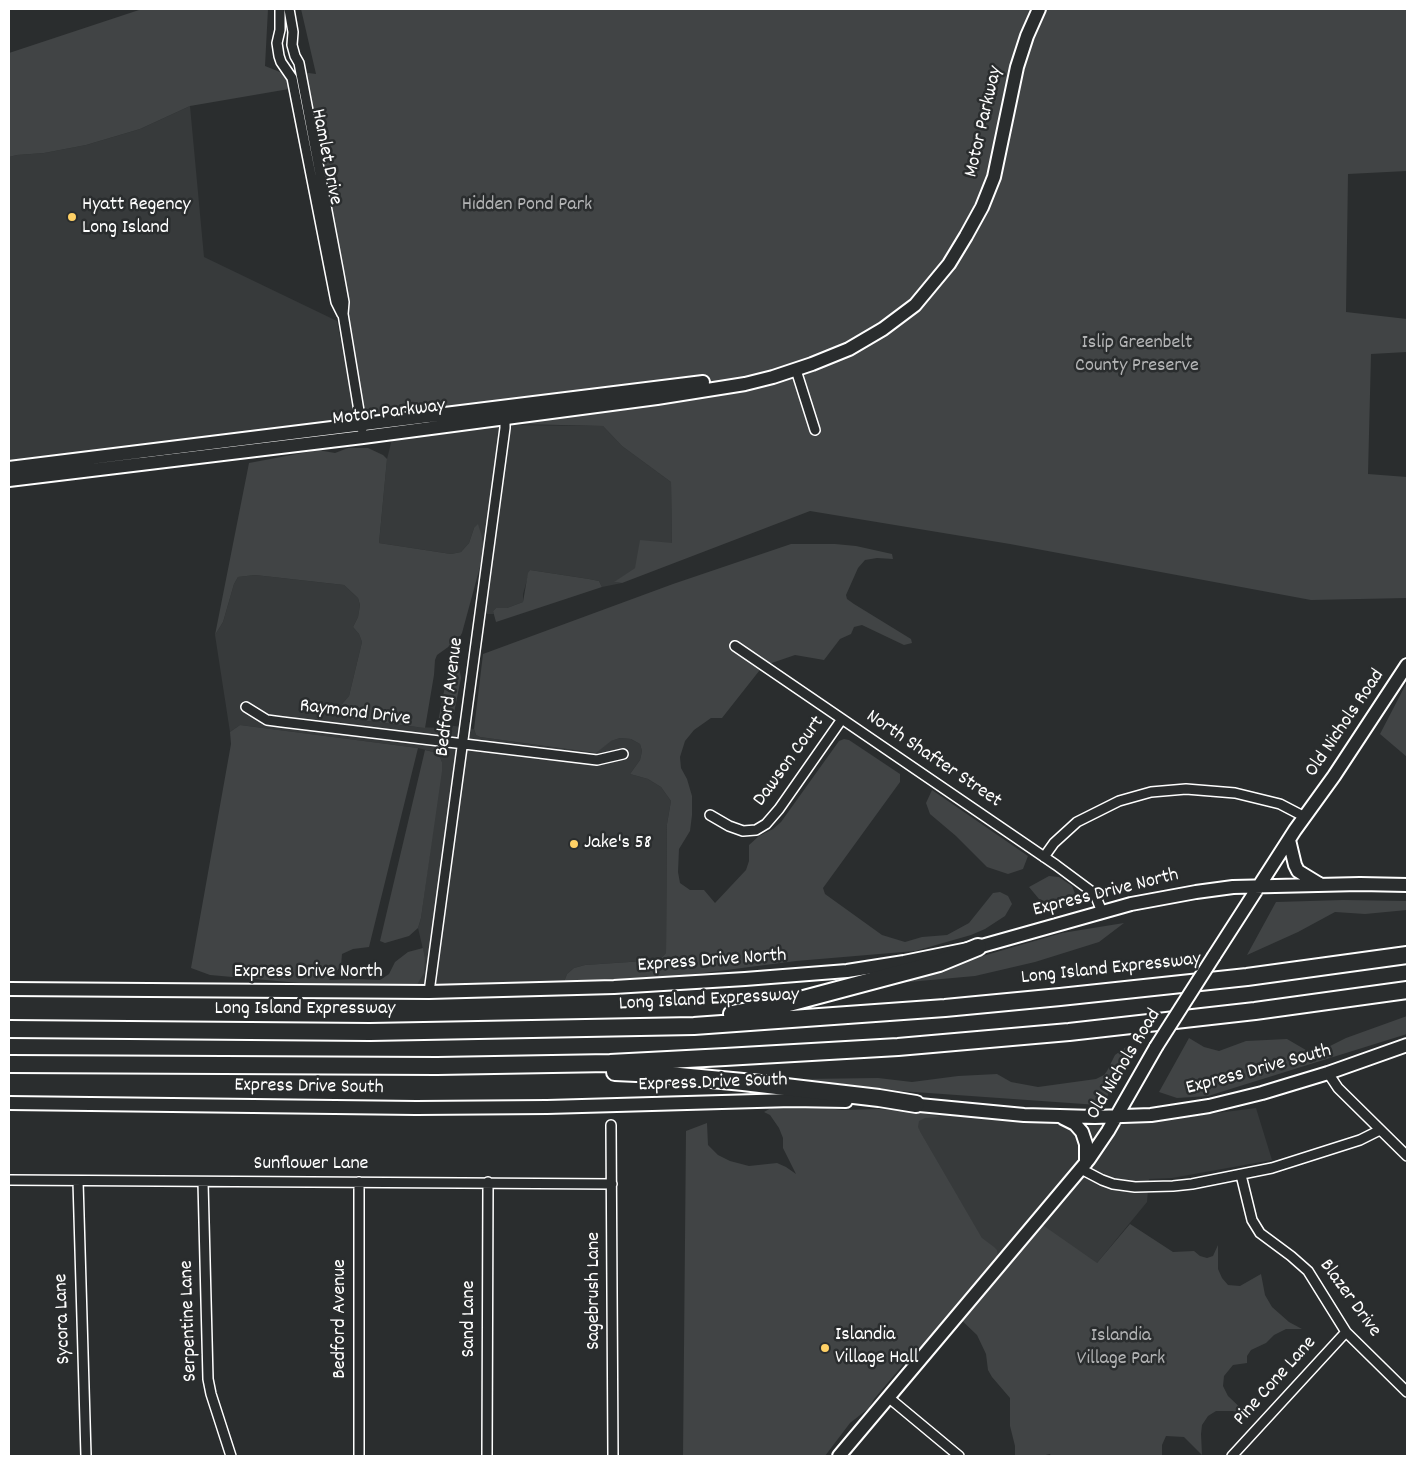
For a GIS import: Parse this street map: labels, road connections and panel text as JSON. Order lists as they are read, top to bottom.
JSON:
{
  "streets": {
    "highway": ["Long Island Expressway"],
    "main road": [
      "Motor Parkway",
      "Old Nichols Road",
      "Express Drive North",
      "Express Drive South"
    ],
    "street": [
      "Hamlet Drive",
      "Bedford Avenue",
      "Raymond Drive",
      "North Shafter Street",
      "Dawson Court",
      "Sunflower Lane",
      "Sagebrush Lane",
      "Blazer Drive",
      "Sycora Lane",
      "Sand Lane",
      "Serpentine Lane",
      "Pine Cone Lane"
    ]
  },
  "crossings": [
    ["Motor Parkway", "Hamlet Drive"],
    ["Motor Parkway", "Bedford Avenue"],
    ["Bedford Avenue", "Raymond Drive"],
    ["Bedford Avenue", "Express Drive North"],
    ["Bedford Avenue", "Sunflower Lane"],
    ["Old Nichols Road", "Express Drive North"],
    ["Old Nichols Road", "Express Drive South"],
    ["North Shafter Street", "Dawson Court"],
    ["North Shafter Street", "Express Drive North"],
    ["Sunflower Lane", "Sagebrush Lane"],
    ["Sunflower Lane", "Sycora Lane"],
    ["Sunflower Lane", "Sand Lane"],
    ["Sunflower Lane", "Serpentine Lane"],
    ["Blazer Drive", "Pine Cone Lane"]
  ],
  "parks": ["Hidden Pond Park", "Islip Greenbelt County Preserve", "Islandia Village Park"],
  "places": ["Hyatt Regency Long Island", "Jake's 58", "Islandia Village Hall"]
}
